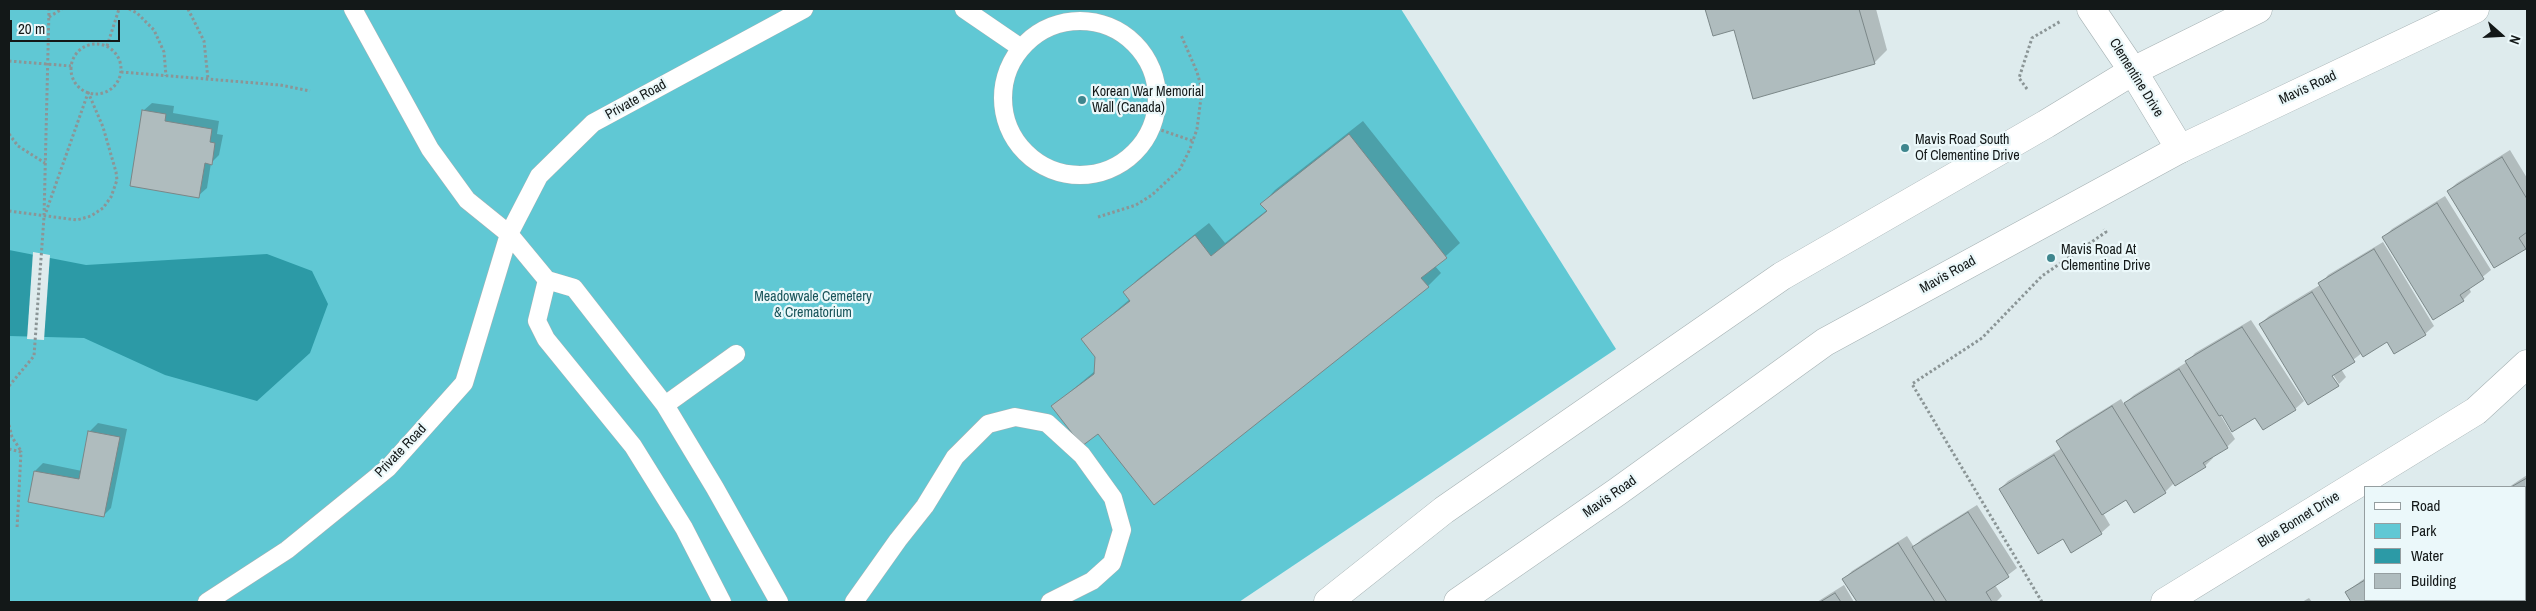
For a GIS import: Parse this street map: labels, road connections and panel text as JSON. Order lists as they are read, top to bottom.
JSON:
{
  "streets": {
    "main road": ["Clementine Drive", "Mavis Road", "Blue Bonnet Drive"],
    "lane": ["Private Road"]
  },
  "crossings": [
    ["Clementine Drive", "Mavis Road"]
  ],
  "parks": ["Meadowvale Cemetery & Crematorium"],
  "places": ["Korean War Memorial Wall (Canada)", "Mavis Road South Of Clementine Drive", "Mavis Road At Clementine Drive"],
  "legend": [
    "Road",
    "Park",
    "Water",
    "Building"
  ],
  "scale_bar": "20 m",
  "north": "right"
}
